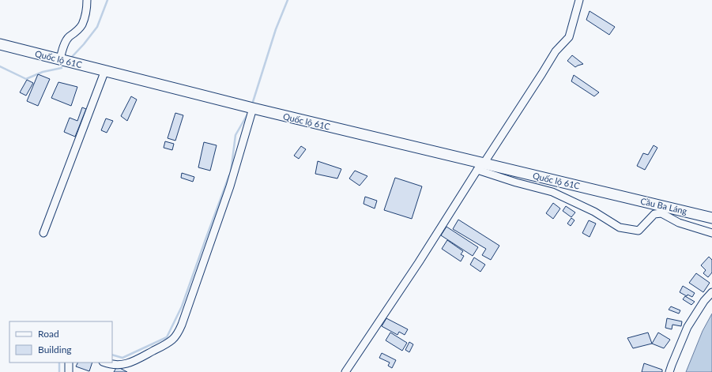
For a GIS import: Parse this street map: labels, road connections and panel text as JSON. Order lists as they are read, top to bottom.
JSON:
{
  "streets": {
    "highway": ["Quốc lộ 61C", "Cầu Ba Láng"]
  },
  "crossings": [
    ["Quốc lộ 61C", "Cầu Ba Láng"]
  ],
  "legend": ["Road", "Building"]
}
